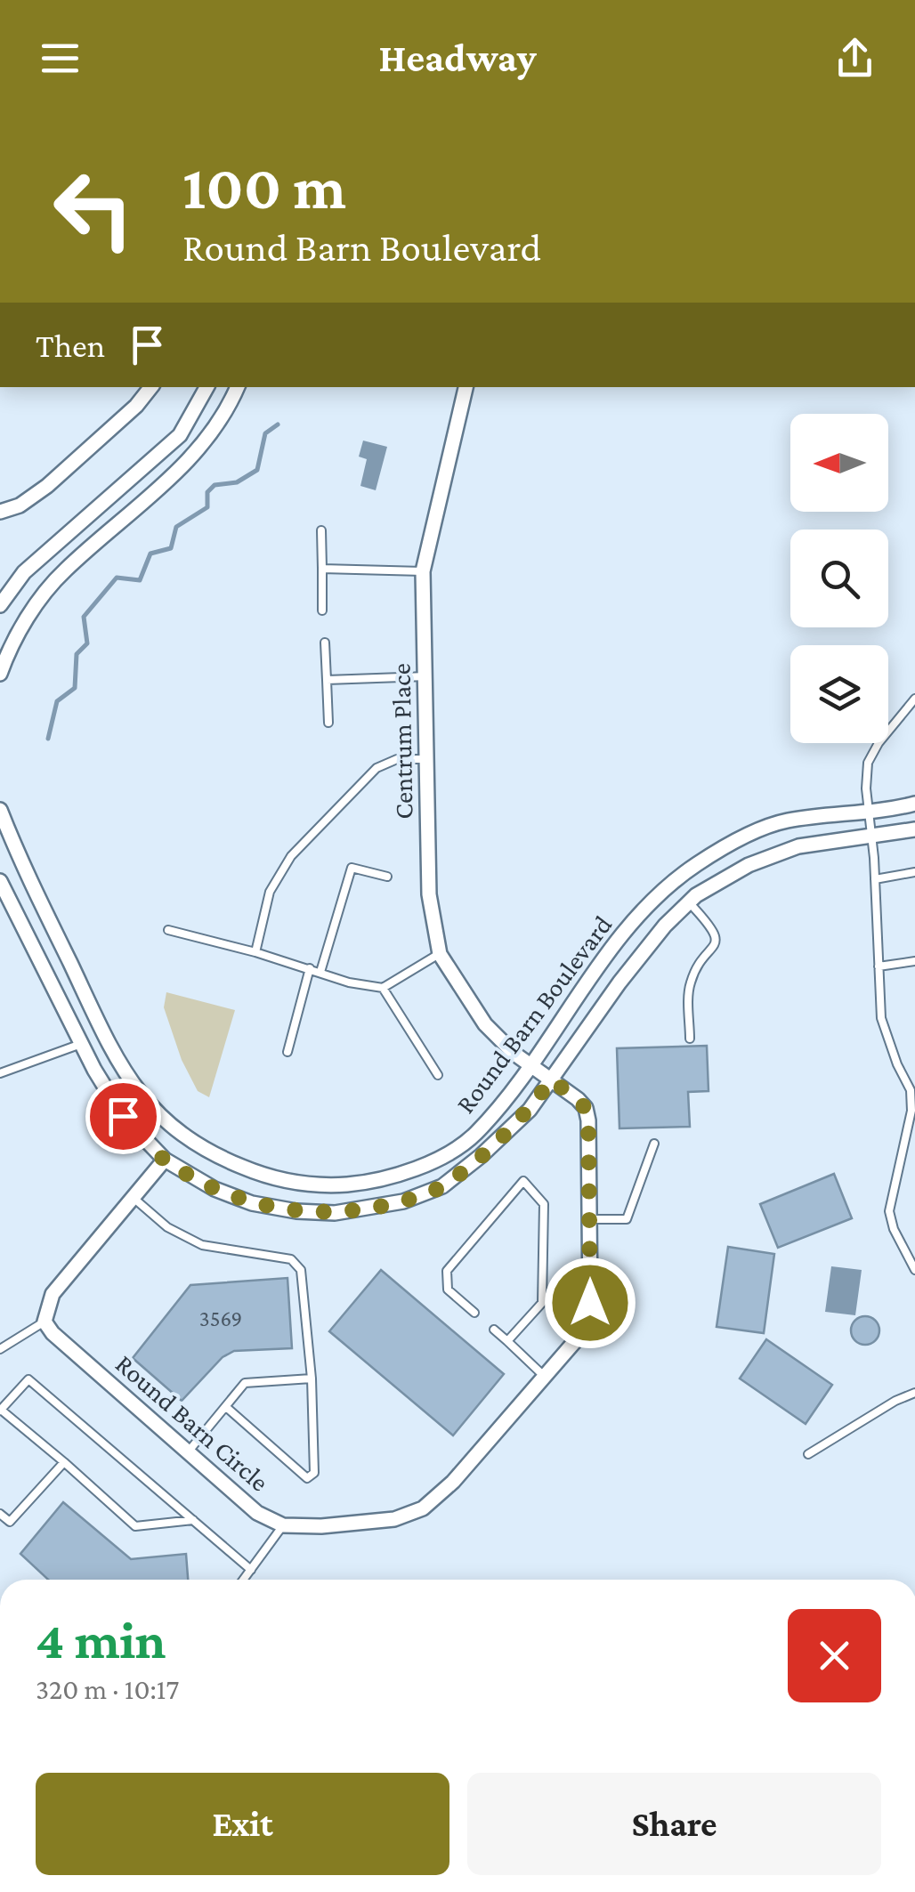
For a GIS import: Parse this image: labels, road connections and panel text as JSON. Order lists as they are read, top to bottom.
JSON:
{
  "streets": {
    "street": ["Centrum Place", "Round Barn Boulevard", "Round Barn Circle"]
  },
  "crossings": [
    ["Centrum Place", "Round Barn Boulevard"],
    ["Centrum Place", "Round Barn Circle"],
    ["Round Barn Boulevard", "Round Barn Circle"]
  ],
  "house_numbers": ["3569"],
  "north": "left",
  "page": {
    "header": "Headway",
    "turn": ["100 m", "Round Barn Boulevard"],
    "then": "Then",
    "heading": ["4 min", "320 m · 10:17"],
    "buttons": ["Exit", "Share"]
  }
}
